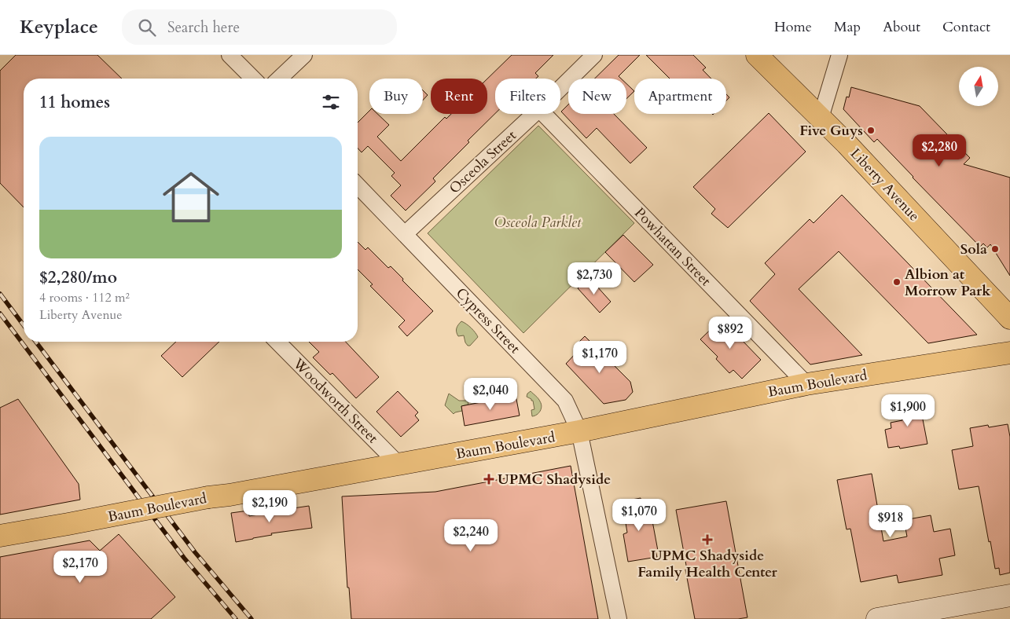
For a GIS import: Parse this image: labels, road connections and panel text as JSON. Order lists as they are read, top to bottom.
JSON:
{
  "streets": {
    "main road": ["Liberty Avenue", "Baum Boulevard"],
    "street": [
      "Osceola Street",
      "Powhattan Street",
      "Cypress Street",
      "Woodworth Street"
    ]
  },
  "crossings": [
    ["Osceola Street", "Cypress Street"],
    ["Powhattan Street", "Baum Boulevard"],
    ["Cypress Street", "Baum Boulevard"],
    ["Baum Boulevard", "Woodworth Street"]
  ],
  "parks": ["Osceola Parklet"],
  "places": {
    "other": ["Five Guys", "Sola", "Albion at Morrow Park"],
    "health": ["UPMC Shadyside", "UPMC Shadyside Family Health Center"]
  },
  "north": "top",
  "page": {
    "header": "Keyplace",
    "search": "Search here",
    "nav": [
      "Home",
      "Map",
      "About",
      "Contact"
    ],
    "chip": [
      "Buy",
      "Rent",
      "Filters",
      "New",
      "Apartment"
    ],
    "heading": "11 homes",
    "list": [
      {
        "name": "$2,280/mo",
        "note": "4 rooms · 112 m² · Liberty Avenue"
      }
    ],
    "price": [
      "$2,280",
      "$2,730",
      "$892",
      "$1,170",
      "$2,040",
      "$1,900",
      "$2,190",
      "$1,070",
      "$918",
      "$2,240",
      "$2,170"
    ]
  }
}
